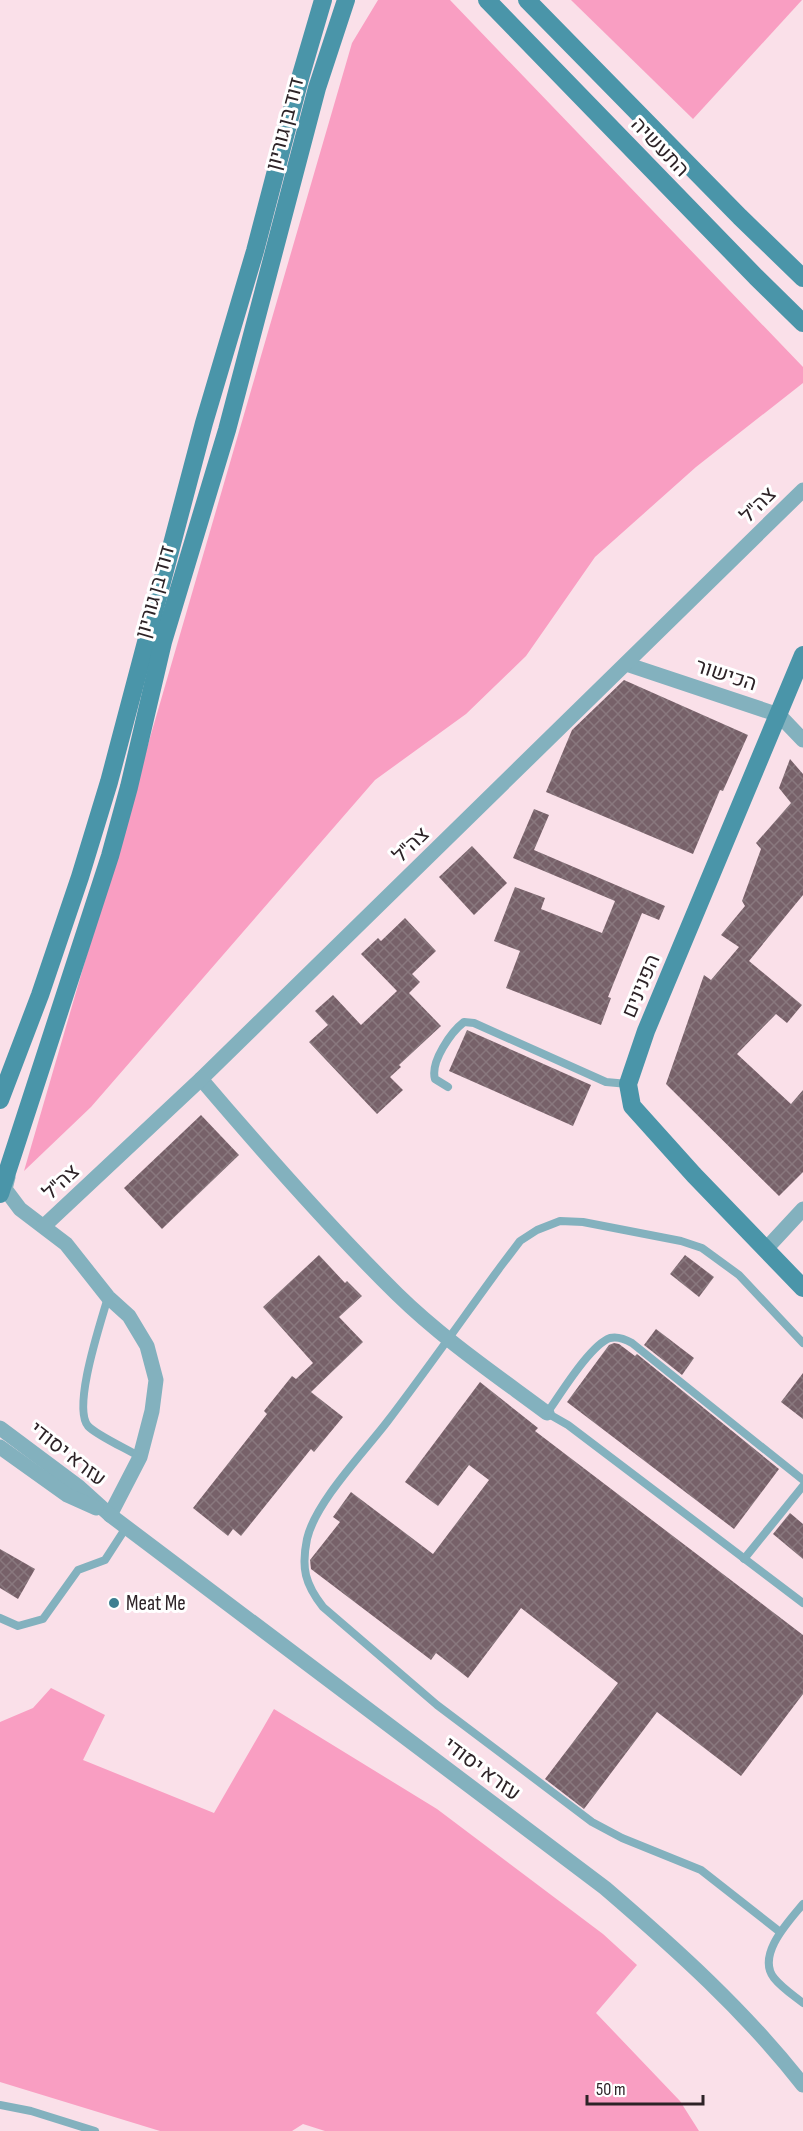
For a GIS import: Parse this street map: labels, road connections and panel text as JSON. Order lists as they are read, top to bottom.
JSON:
{
  "streets": {
    "main road": ["דוד בן גוריון", "התעשיה", "הפנינים"],
    "street": ["צה\"ל", "הכישור", "עזרא יסודי"]
  },
  "crossings": [
    ["צה\"ל", "הכישור"],
    ["הכישור", "הפנינים"]
  ],
  "places": ["Meat Me"],
  "scale_bar": "50 m"
}
